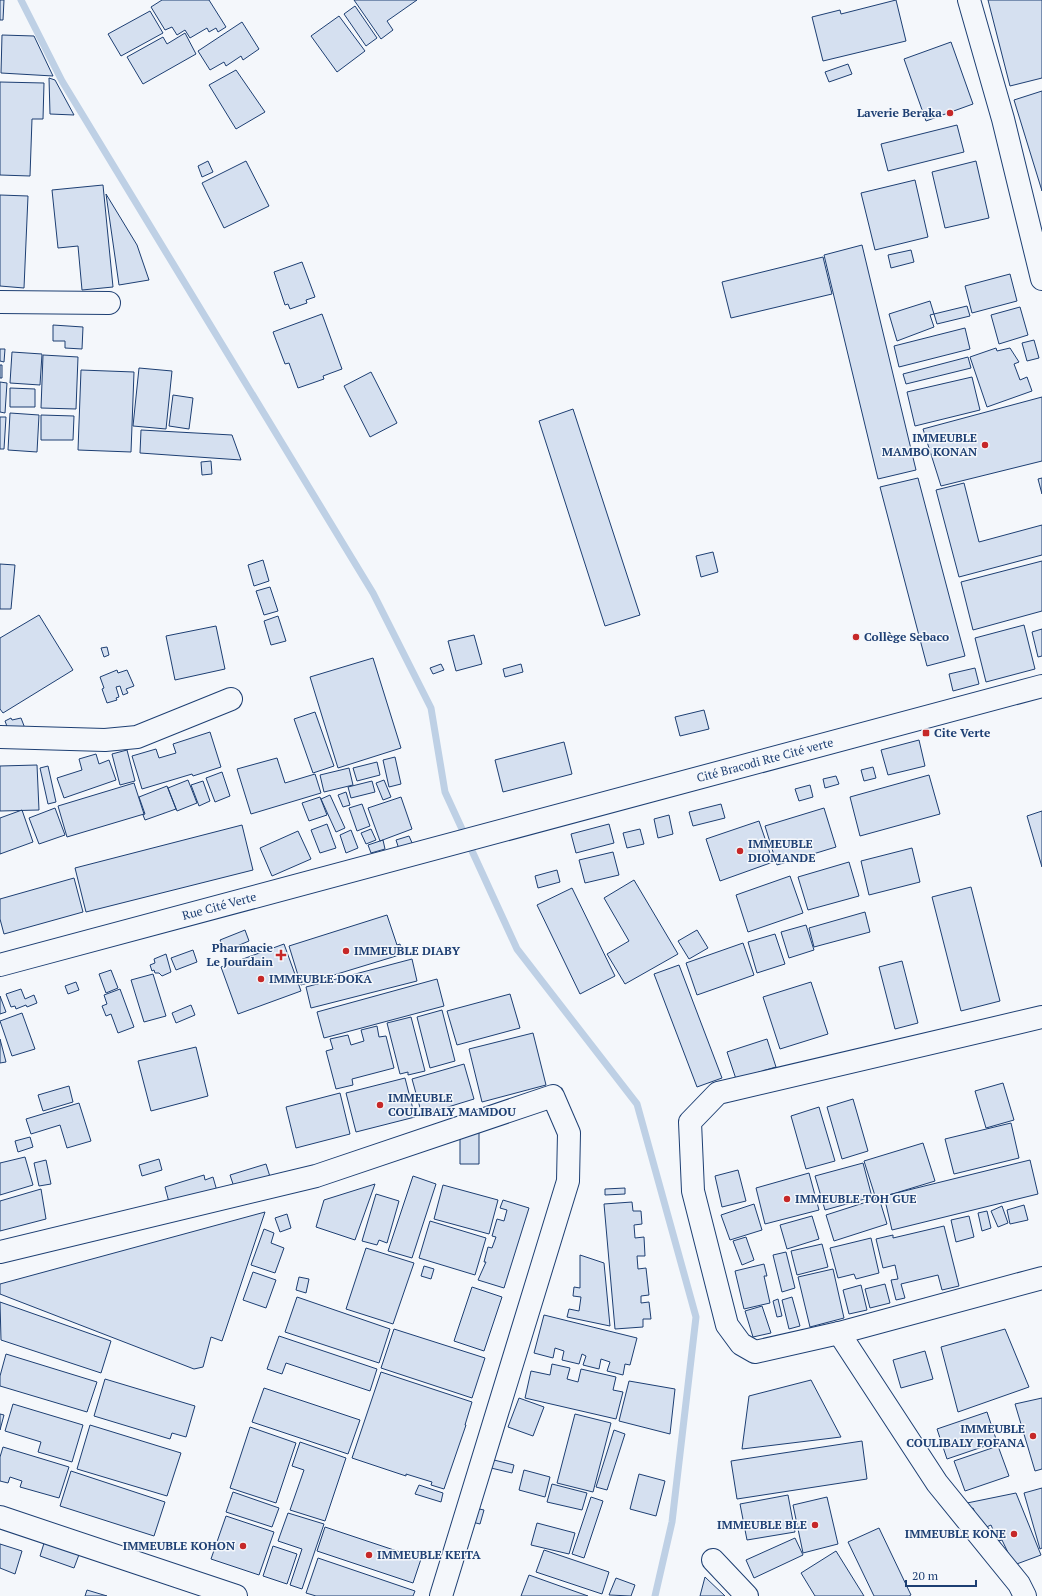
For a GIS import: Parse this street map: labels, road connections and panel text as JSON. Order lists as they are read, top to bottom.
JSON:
{
  "streets": {
    "street": ["Cité Bracodi Rte Cité verte", "Rue Cité Verte"]
  },
  "crossings": [
    ["Cité Bracodi Rte Cité verte", "Rue Cité Verte"]
  ],
  "places": {
    "other": [
      "Laverie Beraka",
      "IMMEUBLE MAMBO KONAN",
      "Collège Sebaco",
      "IMMEUBLE DIOMANDE",
      "IMMEUBLE DIABY",
      "IMMEUBLE DOKA",
      "IMMEUBLE COULIBALY MAMDOU",
      "IMMEUBLE TOH GUE",
      "IMMEUBLE COULIBALY FOFANA",
      "IMMEUBLE BLE",
      "IMMEUBLE KONE",
      "IMMEUBLE KOHON",
      "IMMEUBLE KEITA"
    ],
    "transit": ["Cite Verte"],
    "health": ["Pharmacie Le Jourdain"]
  },
  "scale_bar": "20 m"
}
